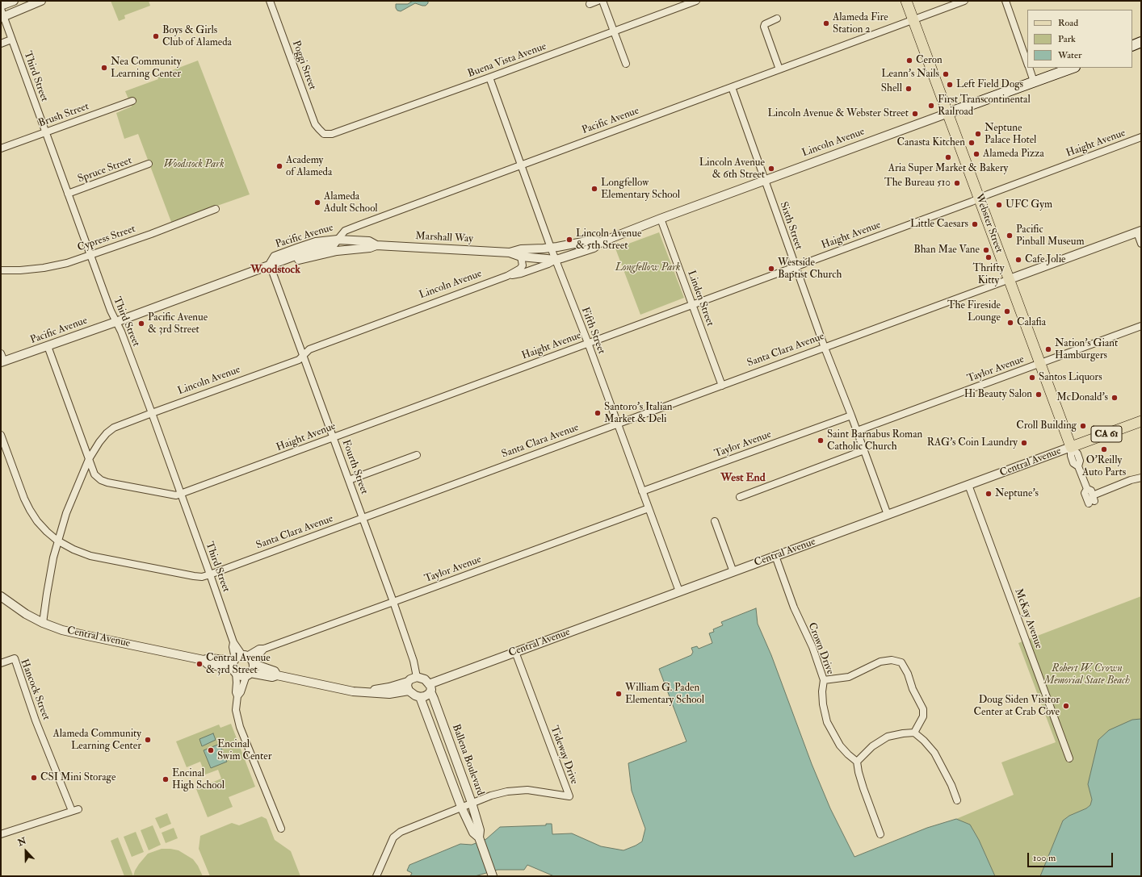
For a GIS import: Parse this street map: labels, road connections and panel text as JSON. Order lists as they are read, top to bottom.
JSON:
{
  "streets": {
    "main road": [
      "Lincoln Avenue",
      "Webster Street",
      "CA 61",
      "Central Avenue"
    ],
    "street": [
      "Buena Vista Avenue",
      "Poggi Street",
      "Third Street",
      "Brush Street",
      "Pacific Avenue",
      "Haight Avenue",
      "Spruce Street",
      "Sixth Street",
      "Marshall Way",
      "Cypress Street",
      "Linden Street",
      "Fifth Street",
      "Santa Clara Avenue",
      "Taylor Avenue",
      "Fourth Street",
      "McKay Avenue",
      "Crown Drive",
      "Hancock Street",
      "Tideway Drive",
      "Ballena Boulevard"
    ]
  },
  "crossings": [
    ["Buena Vista Avenue", "Poggi Street"],
    ["Buena Vista Avenue", "Fifth Street"],
    ["Third Street", "Brush Street"],
    ["Third Street", "Pacific Avenue"],
    ["Third Street", "Lincoln Avenue"],
    ["Third Street", "Haight Avenue"],
    ["Third Street", "Spruce Street"],
    ["Third Street", "Cypress Street"],
    ["Third Street", "Santa Clara Avenue"],
    ["Third Street", "Taylor Avenue"],
    ["Third Street", "Central Avenue"],
    ["Pacific Avenue", "Haight Avenue"],
    ["Pacific Avenue", "Webster Street"],
    ["Pacific Avenue", "Sixth Street"],
    ["Pacific Avenue", "Marshall Way"],
    ["Pacific Avenue", "Fifth Street"],
    ["Pacific Avenue", "Fourth Street"],
    ["Lincoln Avenue", "Haight Avenue"],
    ["Lincoln Avenue", "Webster Street"],
    ["Lincoln Avenue", "Sixth Street"],
    ["Lincoln Avenue", "Marshall Way"],
    ["Lincoln Avenue", "Linden Street"],
    ["Lincoln Avenue", "Fifth Street"],
    ["Lincoln Avenue", "Santa Clara Avenue"],
    ["Lincoln Avenue", "Central Avenue"],
    ["Lincoln Avenue", "Fourth Street"],
    ["Haight Avenue", "Webster Street"],
    ["Haight Avenue", "Sixth Street"],
    ["Haight Avenue", "Linden Street"],
    ["Haight Avenue", "Fifth Street"],
    ["Haight Avenue", "Fourth Street"],
    ["Webster Street", "Santa Clara Avenue"],
    ["Webster Street", "Taylor Avenue"],
    ["Webster Street", "Central Avenue"],
    ["Sixth Street", "Santa Clara Avenue"],
    ["Sixth Street", "Taylor Avenue"],
    ["Sixth Street", "Central Avenue"],
    ["Marshall Way", "Fifth Street"],
    ["Linden Street", "Santa Clara Avenue"],
    ["Fifth Street", "Santa Clara Avenue"],
    ["Fifth Street", "Taylor Avenue"],
    ["Fifth Street", "Central Avenue"],
    ["Santa Clara Avenue", "Fourth Street"],
    ["Taylor Avenue", "Central Avenue"],
    ["Taylor Avenue", "Fourth Street"],
    ["Central Avenue", "Fourth Street"],
    ["Central Avenue", "McKay Avenue"],
    ["Central Avenue", "Crown Drive"],
    ["Central Avenue", "Tideway Drive"],
    ["Central Avenue", "Ballena Boulevard"],
    ["Fourth Street", "Ballena Boulevard"],
    ["Tideway Drive", "Ballena Boulevard"]
  ],
  "districts": ["Woodstock", "West End"],
  "parks": ["Woodstock Park", "Longfellow Park", "Robert W. Crown Memorial State Beach"],
  "places": [
    "Alameda Fire Station 2",
    "Boys & Girls Club of Alameda",
    "Ceron",
    "Nea Community Learning Center",
    "Leann's Nails",
    "Left Field Dogs",
    "Shell",
    "First Transcontinental Railroad",
    "Lincoln Avenue & Webster Street",
    "Neptune Palace Hotel",
    "Canasta Kitchen",
    "Alameda Pizza",
    "Aria Super Market & Bakery",
    "Academy of Alameda",
    "Lincoln Avenue & 6th Street",
    "The Bureau 510",
    "Longfellow Elementary School",
    "Alameda Adult School",
    "UFC Gym",
    "Little Caesars",
    "Pacific Pinball Museum",
    "Lincoln Avenue & 5th Street",
    "Bhan Mae Vane",
    "Thrifty Kitty",
    "Cafe Jolie",
    "Westside Baptist Church",
    "The Fireside Lounge",
    "Calafia",
    "Pacific Avenue & 3rd Street",
    "Nation's Giant Hamburgers",
    "Santos Liquors",
    "Hi Beauty Salon",
    "McDonald's",
    "Santoro's Italian Market & Deli",
    "Croll Building",
    "Saint Barnabus Roman Catholic Church",
    "RAG's Coin Laundry",
    "O'Reilly Auto Parts",
    "Neptune's",
    "Central Avenue & 3rd Street",
    "William G. Paden Elementary School",
    "Doug Siden Visitor Center at Crab Cove",
    "Alameda Community Learning Center",
    "Encinal Swim Center",
    "CSI Mini Storage",
    "Encinal High School"
  ],
  "legend": ["Road", "Park", "Water"],
  "scale_bar": "100 m",
  "north": "top"
}
